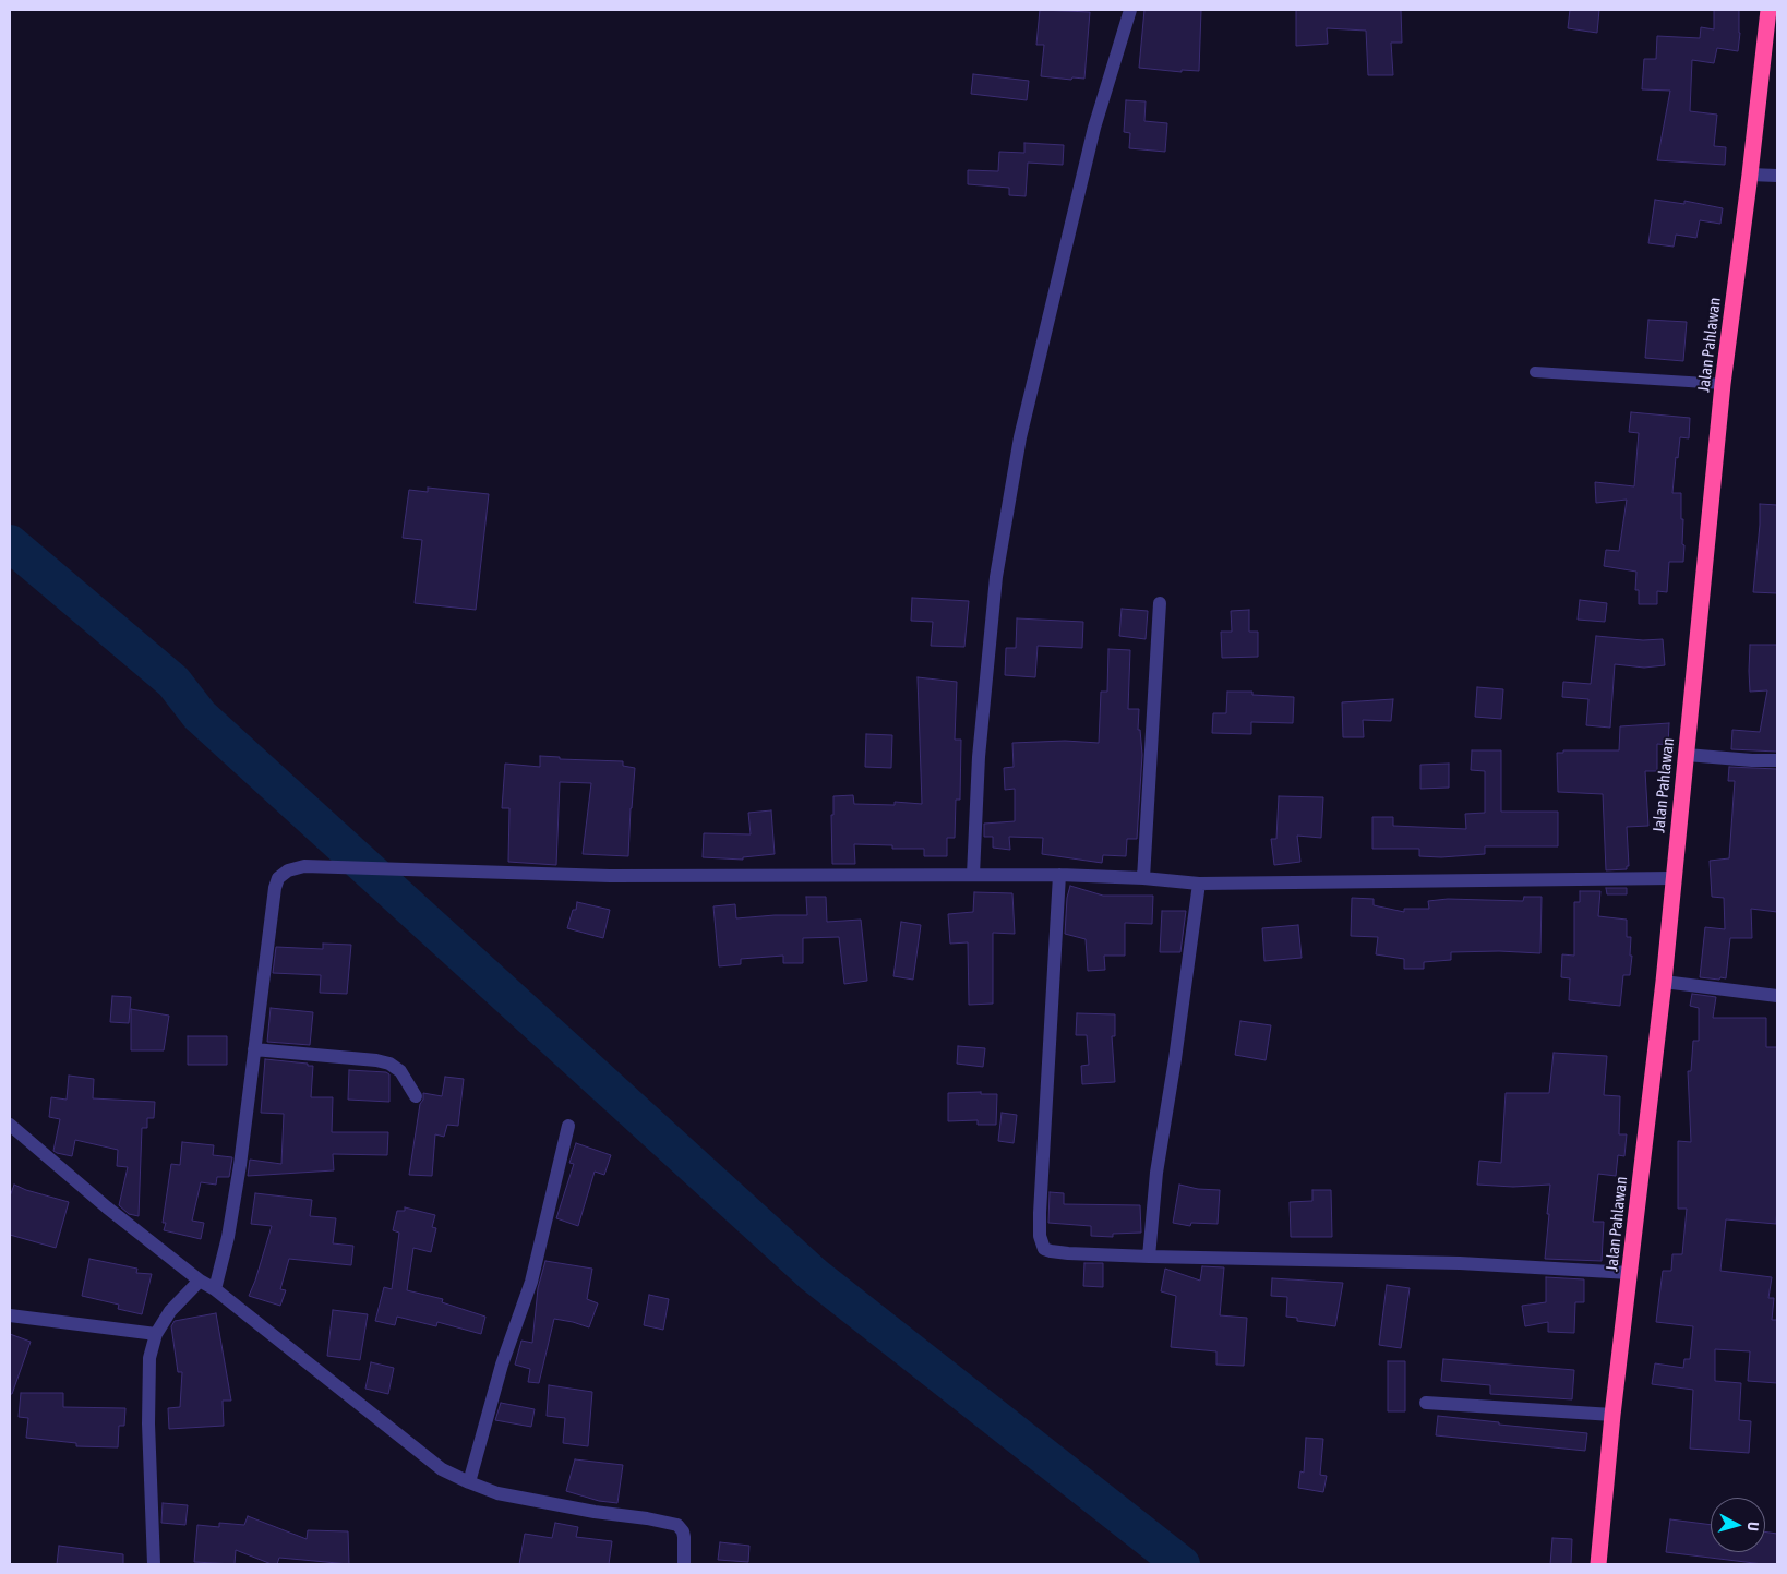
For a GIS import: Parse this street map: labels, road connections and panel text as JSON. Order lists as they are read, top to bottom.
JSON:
{
  "streets": {
    "highway": ["Jalan Pahlawan"]
  },
  "north": "right"
}
